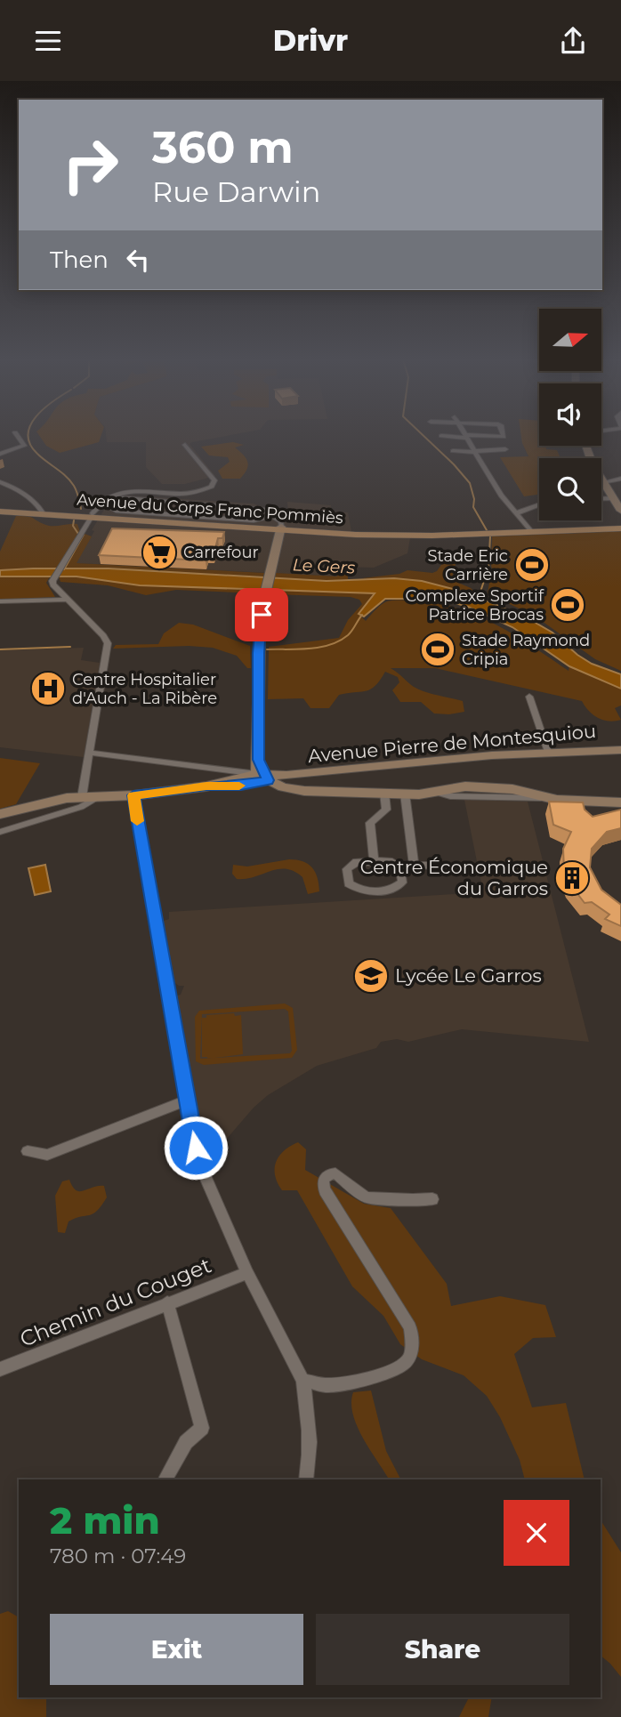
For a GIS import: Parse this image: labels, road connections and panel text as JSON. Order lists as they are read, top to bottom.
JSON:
{
  "streets": {
    "main road": ["Avenue du Corps Franc Pommiès"],
    "street": ["Avenue Pierre de Montesquiou", "Chemin du Couget"]
  },
  "water": ["Le Gers"],
  "places": {
    "supermarket": ["Carrefour"],
    "sports": ["Stade Eric Carrière", "Complexe Sportif Patrice Brocas", "Stade Raymond Cripia"],
    "hospital": ["Centre Hospitalier d'Auch - La Ribère"],
    "building": ["Centre Économique du Garros"],
    "school or university": ["Lycée Le Garros"]
  },
  "north": "right",
  "page": {
    "header": "Drivr",
    "turn": ["360 m", "Rue Darwin"],
    "then": "Then",
    "heading": ["2 min", "780 m · 07:49"],
    "buttons": ["Exit", "Share"]
  }
}
